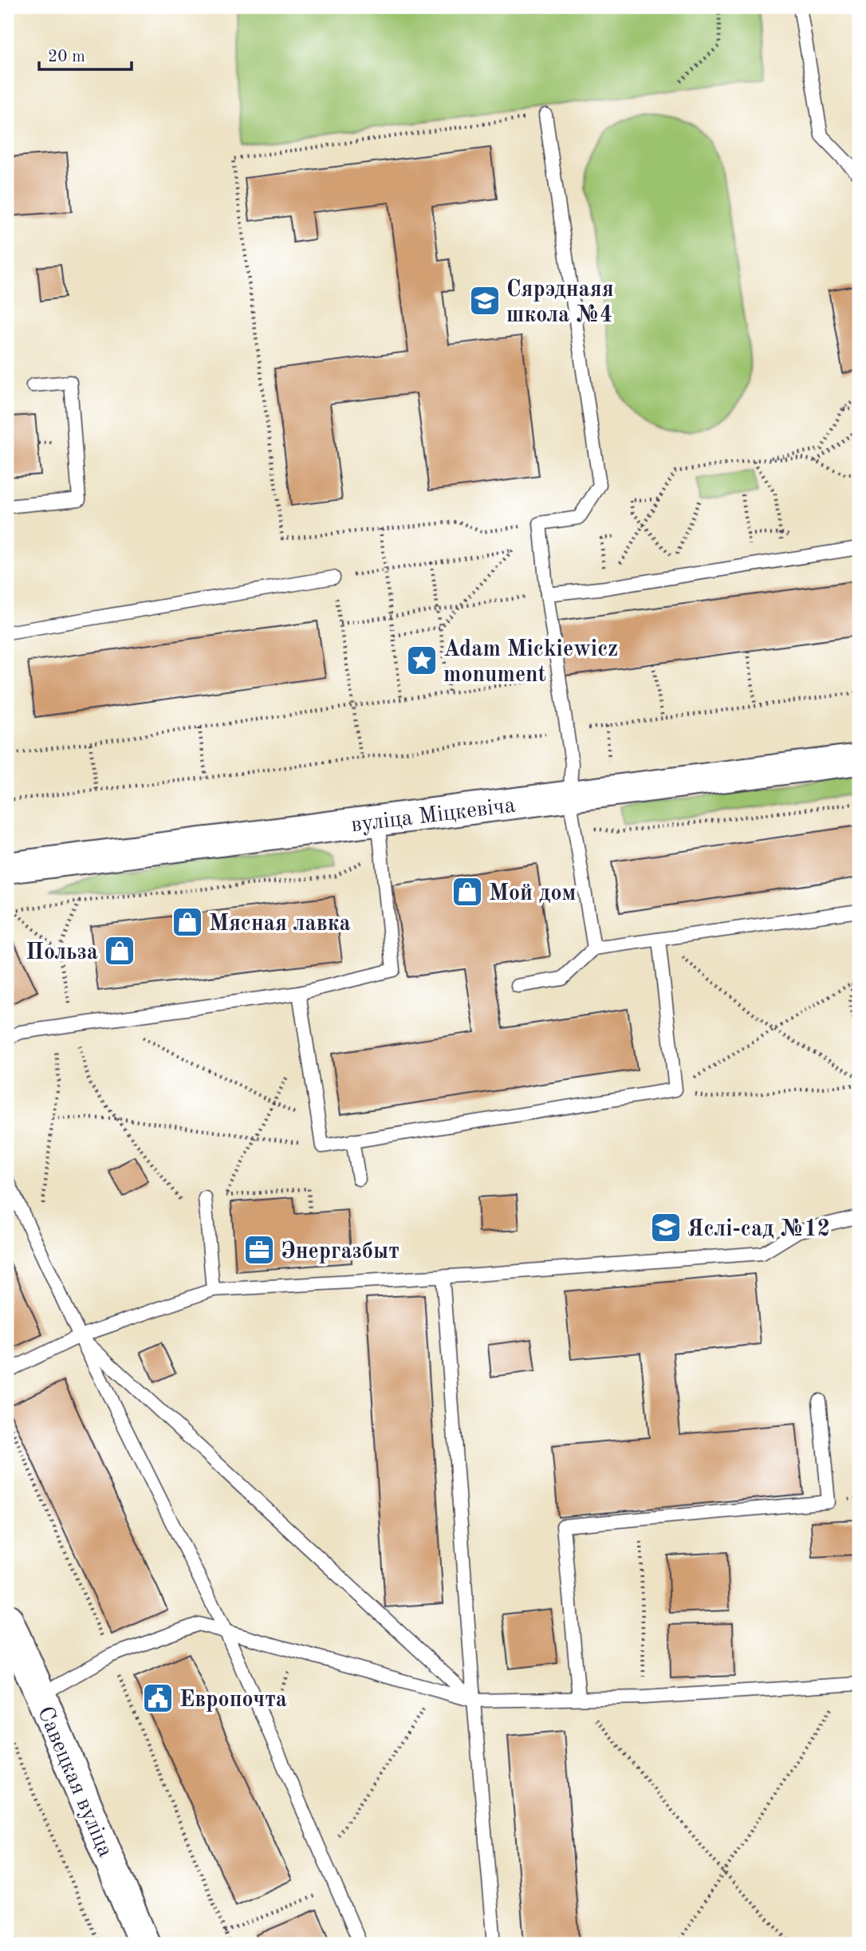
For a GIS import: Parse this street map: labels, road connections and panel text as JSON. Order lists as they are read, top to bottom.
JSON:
{
  "streets": {
    "main road": ["вуліца Міцкевіча", "Савецкая вуліца"]
  },
  "places": {
    "school or university": ["Сярэднаяя школа №4", "Яслі-сад №12"],
    "place": ["Adam Mickiewicz monument"],
    "shop": ["Мой дом", "Мясная лавка", "Польза"],
    "office": ["Энергазбыт"],
    "public building": ["Европочта"]
  },
  "scale_bar": "20 m"
}
